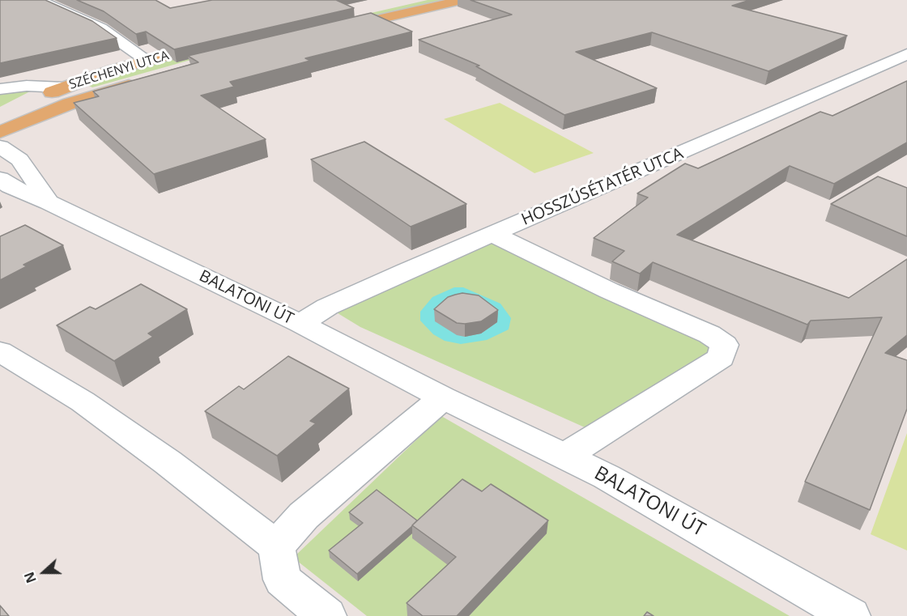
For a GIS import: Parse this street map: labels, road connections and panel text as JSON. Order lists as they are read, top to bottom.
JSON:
{
  "streets": {
    "main road": ["SZÉCHENYI UTCA"],
    "street": ["HOSSZÚSÉTATÉR UTCA", "BALATONI ÚT"]
  },
  "crossings": [
    ["HOSSZÚSÉTATÉR UTCA", "BALATONI ÚT"]
  ],
  "north": "left"
}
